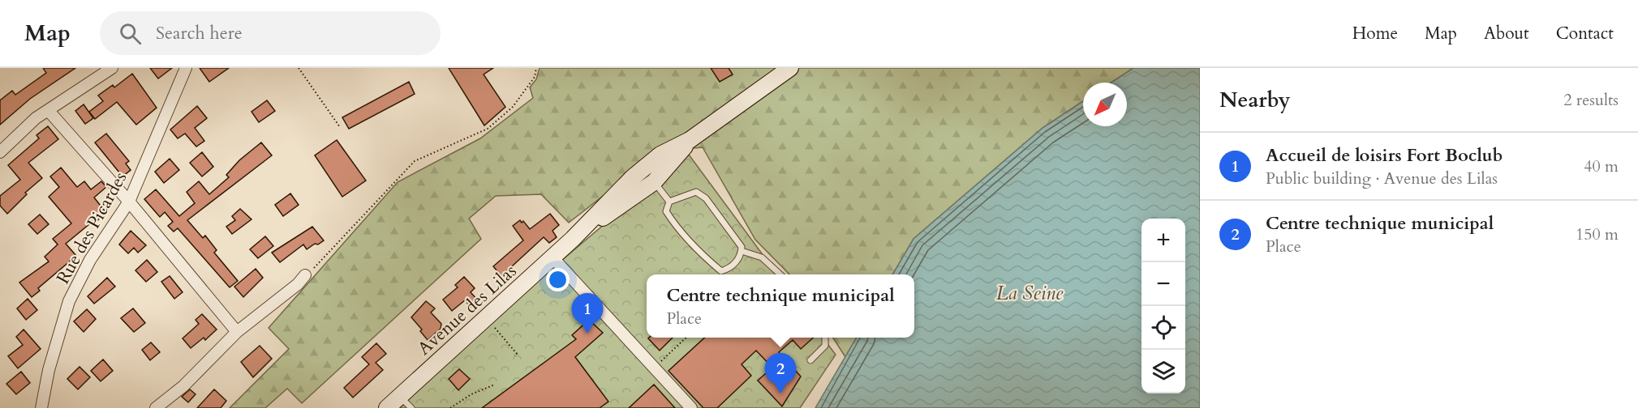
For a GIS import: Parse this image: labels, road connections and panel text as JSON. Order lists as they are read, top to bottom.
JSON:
{
  "streets": {
    "street": ["Rue des Picardes", "Avenue des Lilas"]
  },
  "water": ["La Seine"],
  "north": "bottom left",
  "page": {
    "header": "Map",
    "search": "Search here",
    "nav": [
      "Home",
      "Map",
      "About",
      "Contact"
    ],
    "heading": ["Nearby", "2 results"],
    "list": [
      {
        "mark": "1",
        "name": "Accueil de loisirs Fort Boclub",
        "note": "Public building · Avenue des Lilas",
        "value": "40 m"
      },
      {
        "mark": "2",
        "name": "Centre technique municipal",
        "note": "Place",
        "value": "150 m"
      }
    ],
    "map_buttons": ["+", "−"],
    "popup": ["Centre technique municipal", "Place"],
    "pins": ["1", "2"]
  }
}
